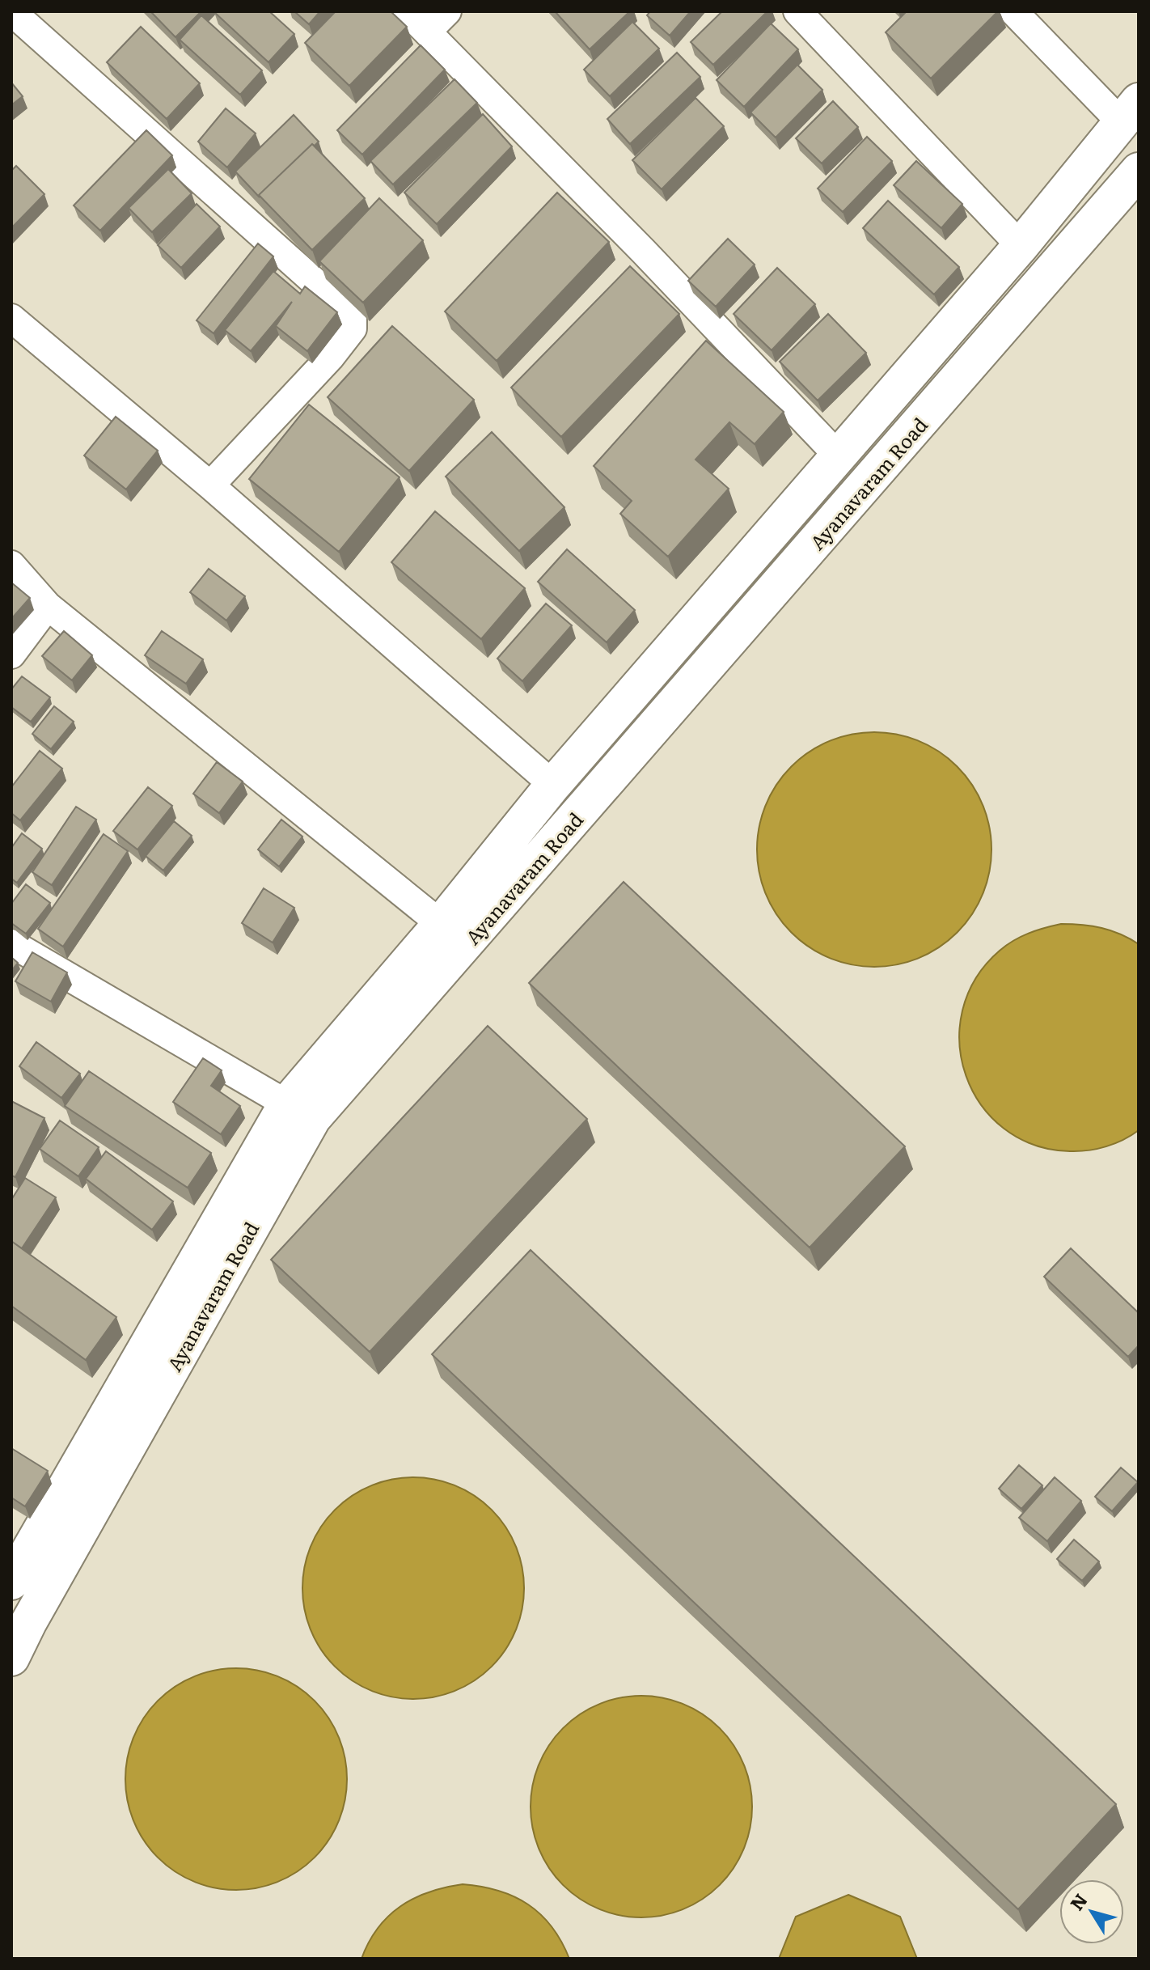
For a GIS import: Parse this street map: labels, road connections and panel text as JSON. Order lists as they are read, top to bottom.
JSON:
{
  "streets": {
    "street": ["Ayanavaram Road"]
  },
  "north": "top left"
}
